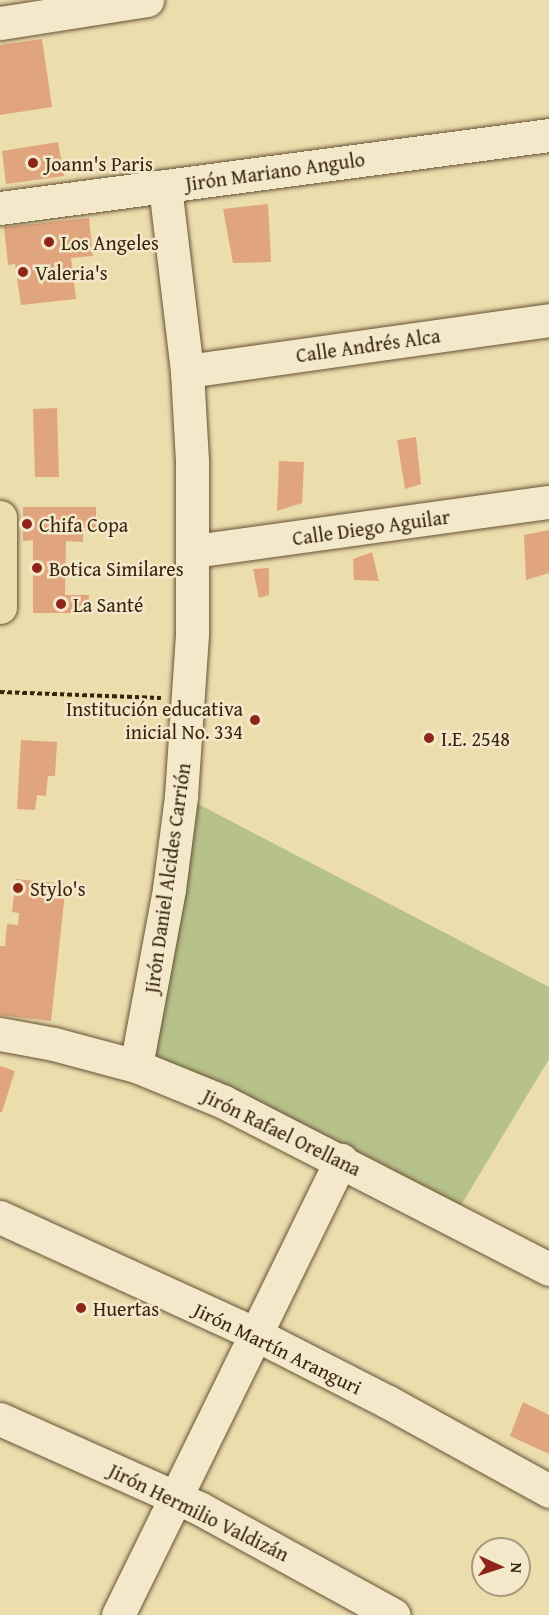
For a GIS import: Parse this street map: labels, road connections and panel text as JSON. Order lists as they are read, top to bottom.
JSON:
{
  "streets": {
    "street": [
      "Jirón Mariano Angulo",
      "Calle Andrés Alca",
      "Calle Diego Aguilar",
      "Jirón Daniel Alcides Carrión",
      "Jirón Rafael Orellana",
      "Jirón Martín Aranguri",
      "Jirón Hermilio Valdizán"
    ]
  },
  "crossings": [
    ["Jirón Mariano Angulo", "Jirón Daniel Alcides Carrión"],
    ["Calle Andrés Alca", "Jirón Daniel Alcides Carrión"],
    ["Calle Diego Aguilar", "Jirón Daniel Alcides Carrión"],
    ["Jirón Daniel Alcides Carrión", "Jirón Rafael Orellana"]
  ],
  "places": [
    "Joann's Paris",
    "Los Angeles",
    "Valeria's",
    "Chifa Copa",
    "Botica Similares",
    "La Santé",
    "Institución educativa inicial No. 334",
    "I.E. 2548",
    "Stylo's",
    "Huertas"
  ],
  "north": "right"
}
